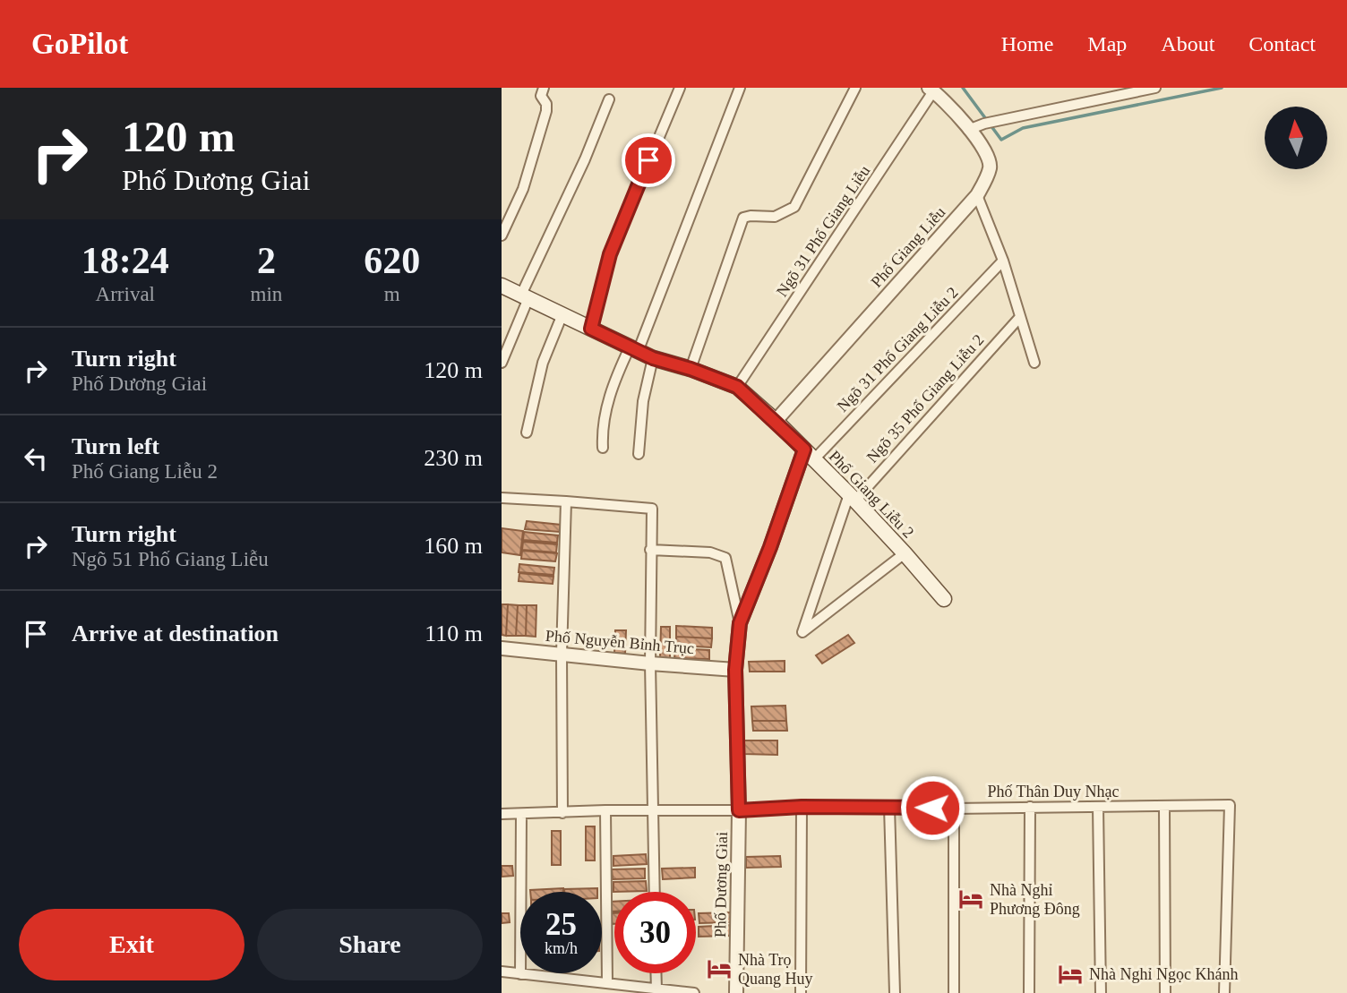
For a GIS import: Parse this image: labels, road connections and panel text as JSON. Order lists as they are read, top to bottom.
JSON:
{
  "streets": {
    "main road": ["Phố Giang Liễu 2"],
    "street": [
      "Ngõ 31 Phố Giang Liễu",
      "Phố Giang Liễu",
      "Ngõ 31 Phố Giang Liễu 2",
      "Ngõ 35 Phố Giang Liễu 2",
      "Phố Nguyễn Bỉnh Trục",
      "Phố Thân Duy Nhạc",
      "Phố Dương Giai"
    ]
  },
  "crossings": [
    ["Ngõ 31 Phố Giang Liễu", "Phố Giang Liễu"],
    ["Ngõ 31 Phố Giang Liễu", "Phố Giang Liễu 2"],
    ["Phố Giang Liễu", "Phố Giang Liễu 2"],
    ["Ngõ 31 Phố Giang Liễu 2", "Phố Giang Liễu 2"],
    ["Ngõ 31 Phố Giang Liễu 2", "Phố Dương Giai"],
    ["Ngõ 35 Phố Giang Liễu 2", "Phố Giang Liễu 2"],
    ["Phố Giang Liễu 2", "Phố Dương Giai"],
    ["Phố Nguyễn Bỉnh Trục", "Phố Dương Giai"],
    ["Phố Thân Duy Nhạc", "Phố Dương Giai"]
  ],
  "places": {
    "hotel": ["Nhà Nghỉ Phương Đông", "Nhà Trọ Quang Huy", "Nhà Nghỉ Ngọc Khánh"]
  },
  "north": "top",
  "page": {
    "header": "GoPilot",
    "nav": [
      "Home",
      "Map",
      "About",
      "Contact"
    ],
    "turn": ["120 m", "Phố Dương Giai"],
    "eta": [
      "18:24",
      "Arrival",
      "2",
      "min",
      "620",
      "m"
    ],
    "list": [
      {
        "name": "Turn right",
        "note": "Phố Dương Giai",
        "value": "120 m"
      },
      {
        "name": "Turn left",
        "note": "Phố Giang Liễu 2",
        "value": "230 m"
      },
      {
        "name": "Turn right",
        "note": "Ngõ 51 Phố Giang Liễu",
        "value": "160 m"
      },
      {
        "name": "Arrive at destination",
        "value": "110 m"
      }
    ],
    "speed": "25 km/h",
    "limit": "30",
    "buttons": ["Exit", "Share"]
  }
}
